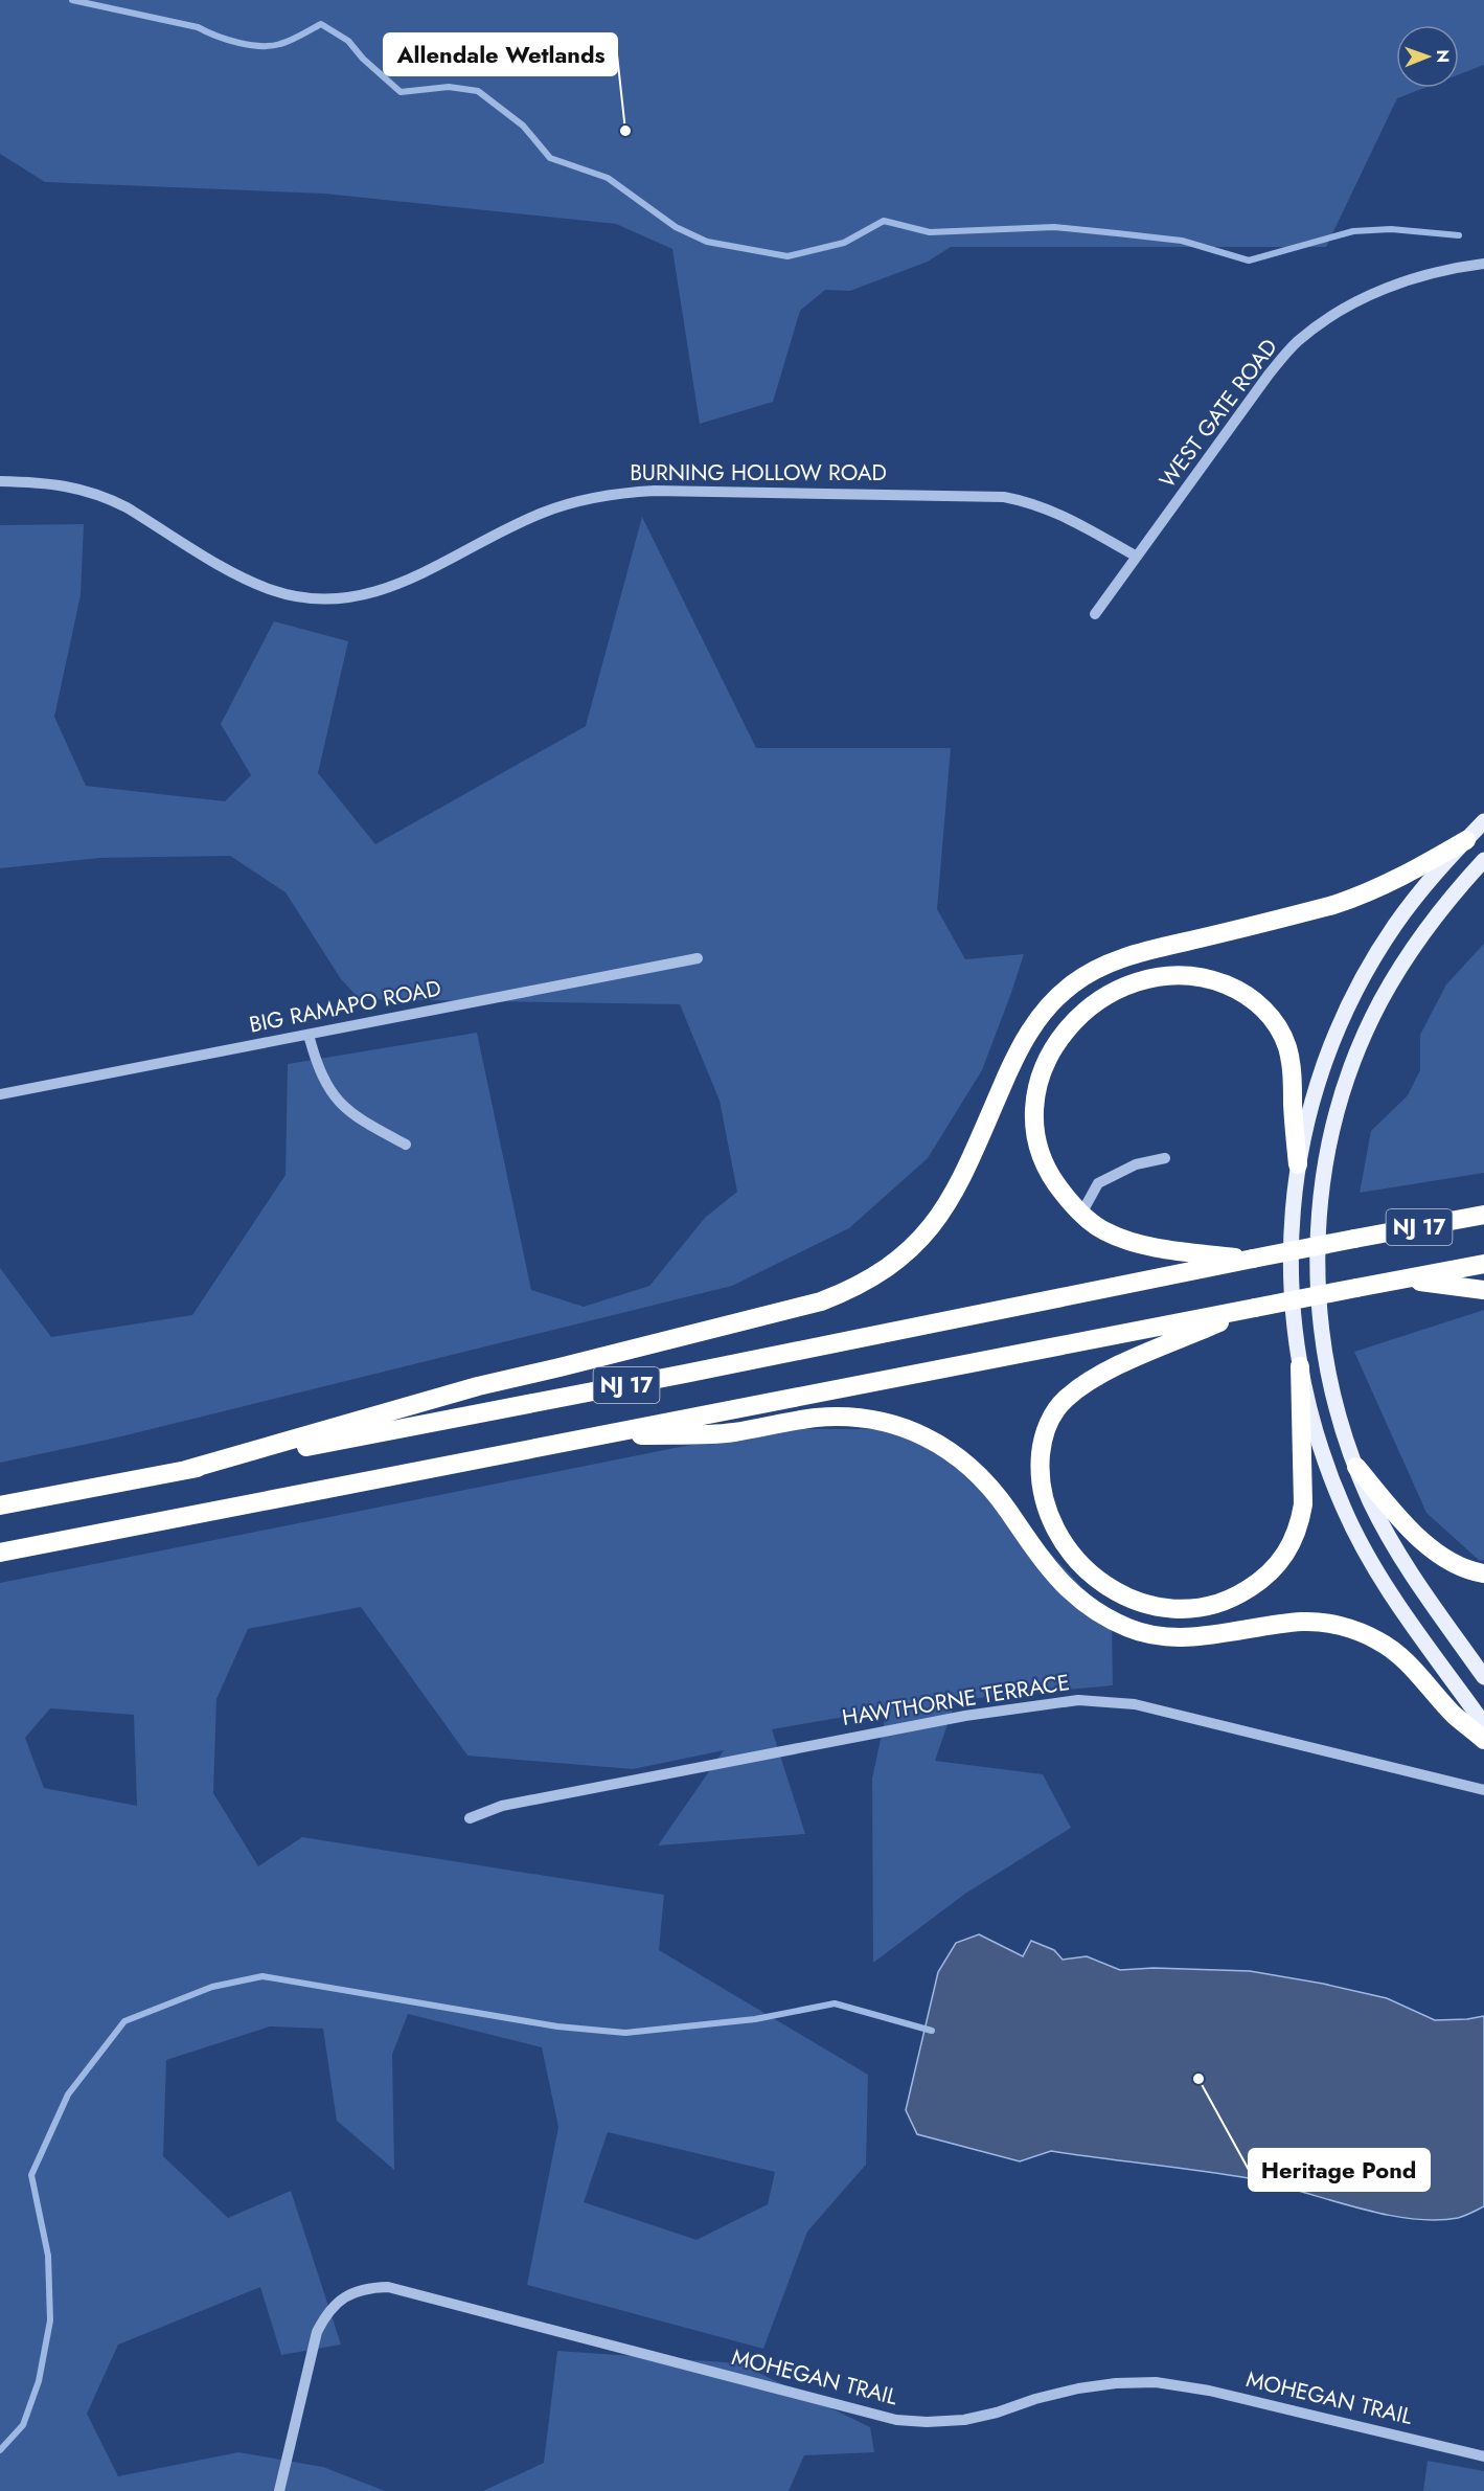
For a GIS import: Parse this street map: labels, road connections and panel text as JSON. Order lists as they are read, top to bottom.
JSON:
{
  "streets": {
    "highway": ["NJ 17"],
    "street": [
      "WEST GATE ROAD",
      "BURNING HOLLOW ROAD",
      "BIG RAMAPO ROAD",
      "HAWTHORNE TERRACE",
      "MOHEGAN TRAIL"
    ]
  },
  "crossings": [
    ["WEST GATE ROAD", "BURNING HOLLOW ROAD"]
  ],
  "places": ["Allendale Wetlands", "Heritage Pond"],
  "north": "right"
}
